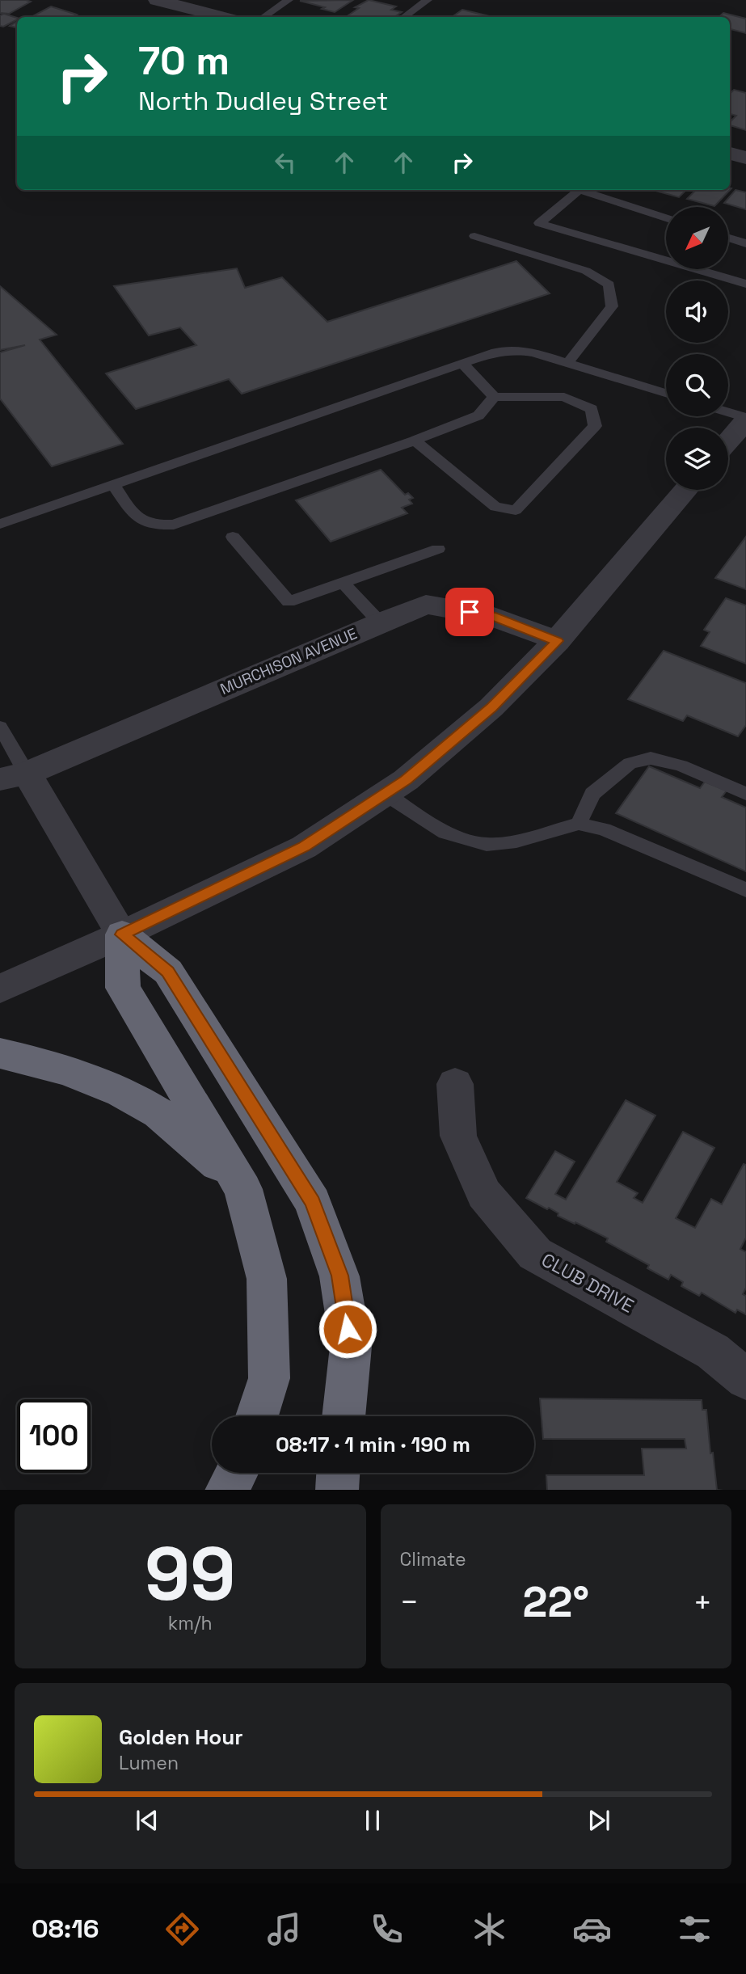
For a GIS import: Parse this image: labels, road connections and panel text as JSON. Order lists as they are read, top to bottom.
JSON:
{
  "streets": {
    "street": ["MURCHISON AVENUE", "CLUB DRIVE"]
  },
  "north": "bottom left",
  "page": {
    "turn": ["70 m", "North Dudley Street"],
    "limit": "100",
    "trip": "08:17 · 1 min · 190 m",
    "tile": [
      ["99", "km/h"],
      "Climate"
    ],
    "heat": ["−", "22°", "+"],
    "song": ["Golden Hour", "Lumen"],
    "tabs": "08:16"
  }
}
